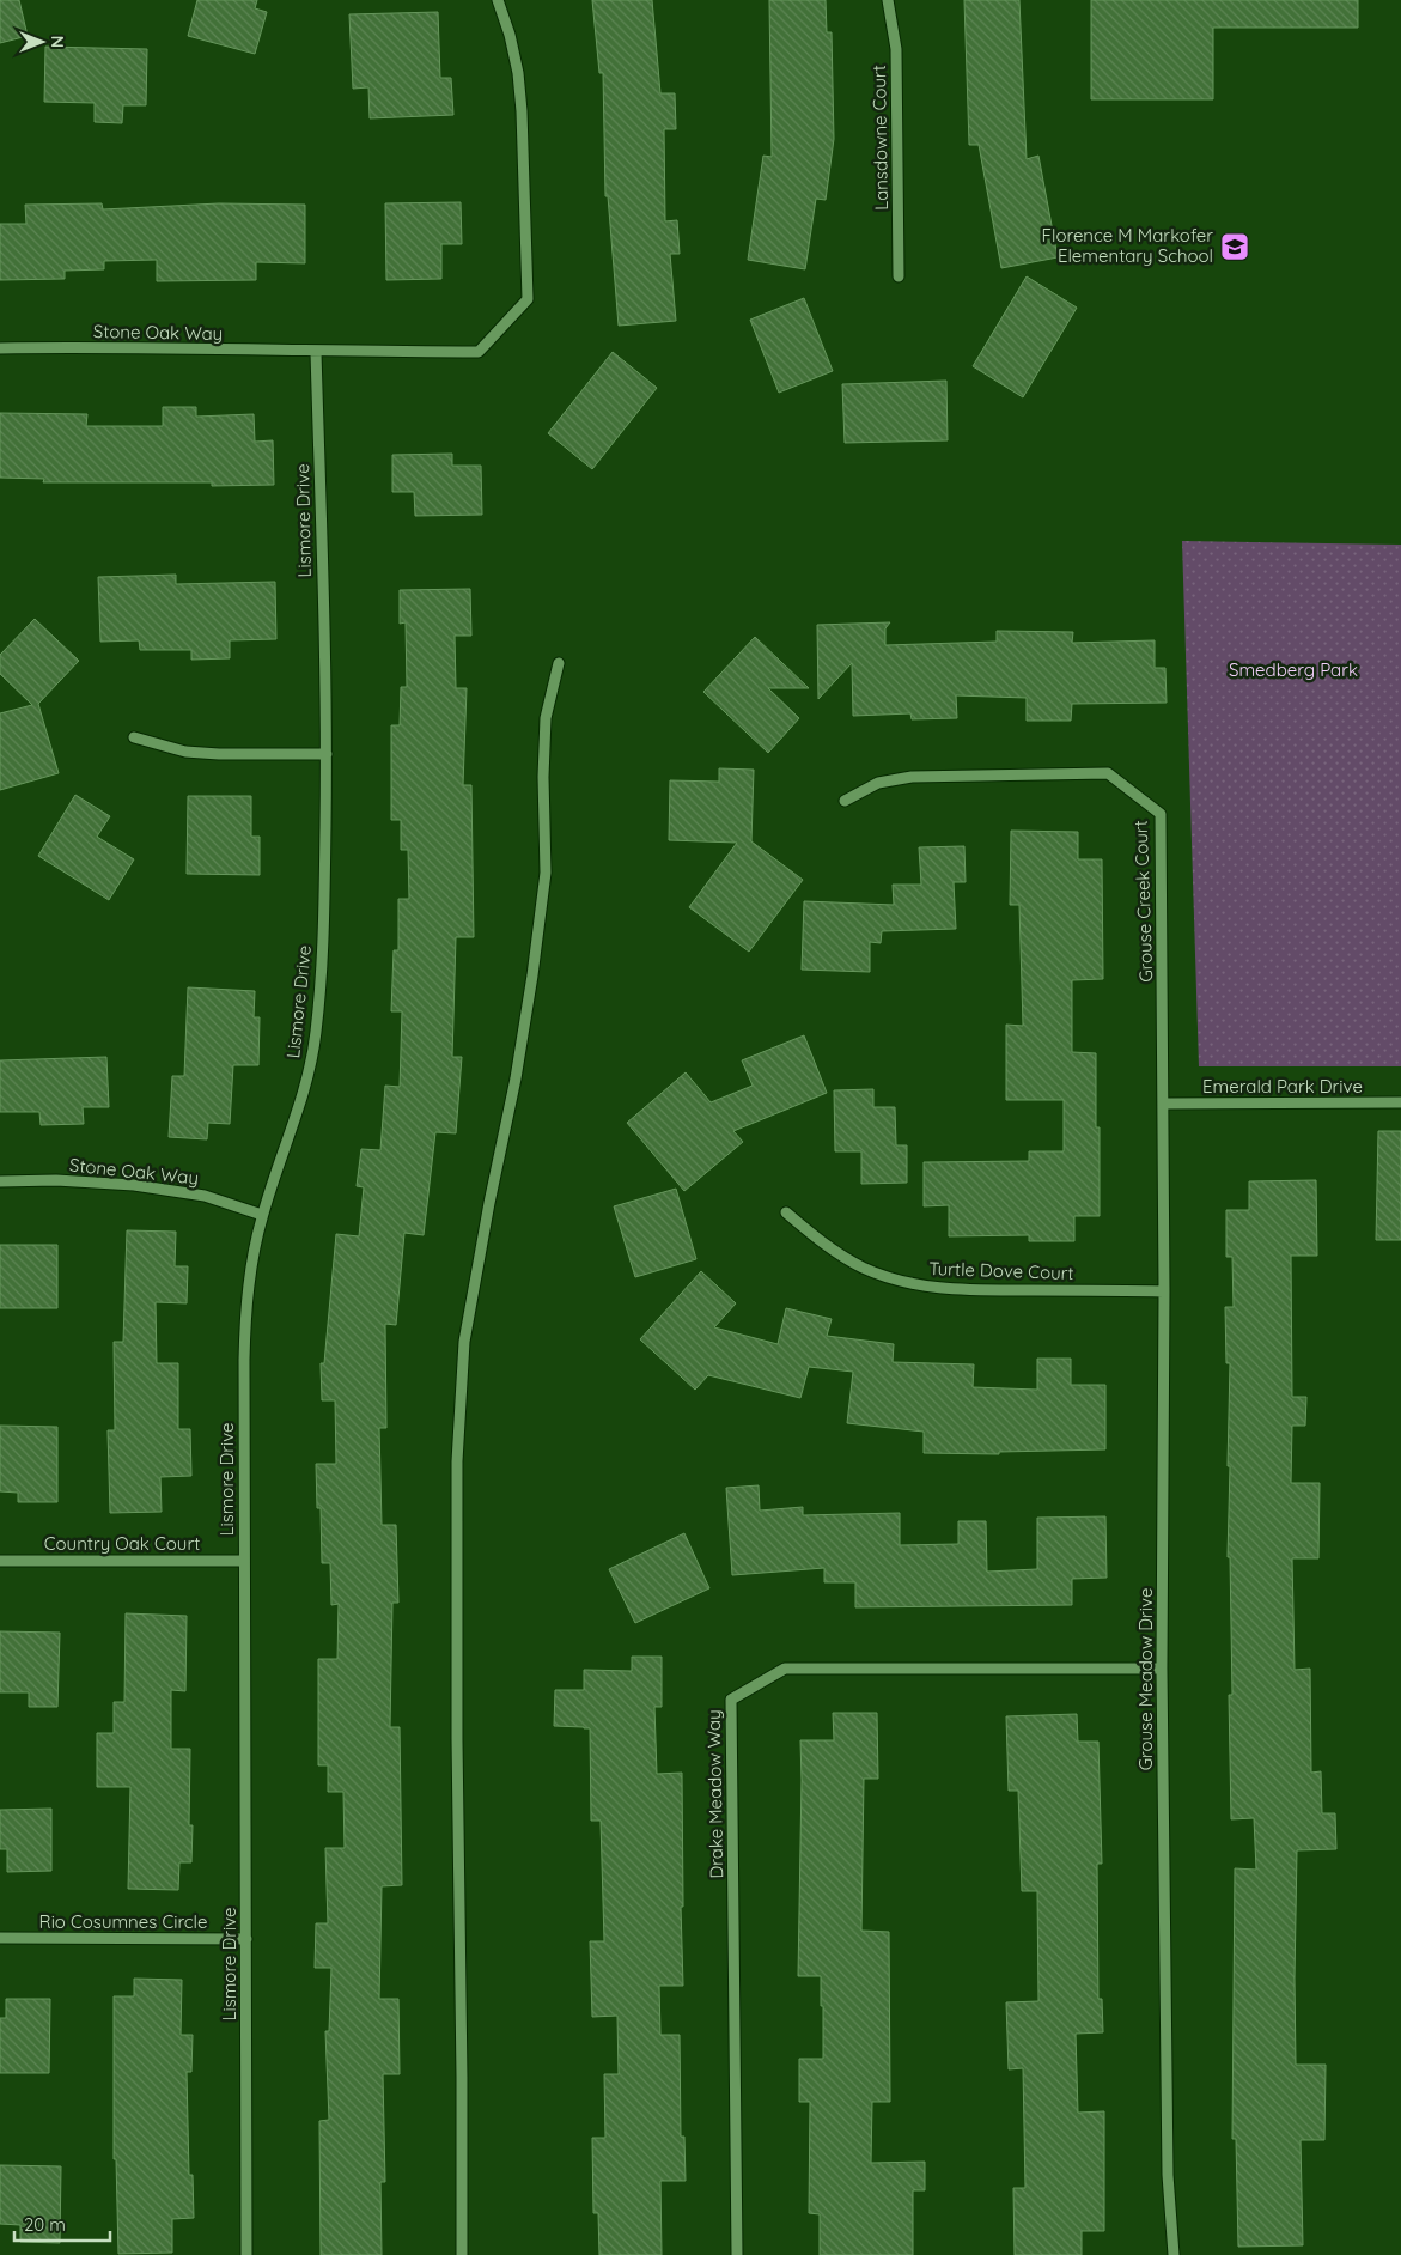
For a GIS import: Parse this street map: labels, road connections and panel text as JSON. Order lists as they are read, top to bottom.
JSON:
{
  "streets": {
    "street": [
      "Lansdowne Court",
      "Stone Oak Way",
      "Lismore Drive",
      "Grouse Creek Court",
      "Emerald Park Drive",
      "Turtle Dove Court",
      "Country Oak Court",
      "Grouse Meadow Drive",
      "Drake Meadow Way",
      "Rio Cosumnes Circle"
    ]
  },
  "crossings": [
    ["Stone Oak Way", "Lismore Drive"],
    ["Lismore Drive", "Country Oak Court"],
    ["Lismore Drive", "Rio Cosumnes Circle"],
    ["Grouse Creek Court", "Emerald Park Drive"],
    ["Grouse Creek Court", "Grouse Meadow Drive"],
    ["Emerald Park Drive", "Grouse Meadow Drive"],
    ["Turtle Dove Court", "Grouse Meadow Drive"],
    ["Grouse Meadow Drive", "Drake Meadow Way"]
  ],
  "parks": ["Smedberg Park"],
  "places": {
    "school or university": ["Florence M Markofer Elementary School"]
  },
  "scale_bar": "20 m",
  "north": "right"
}
